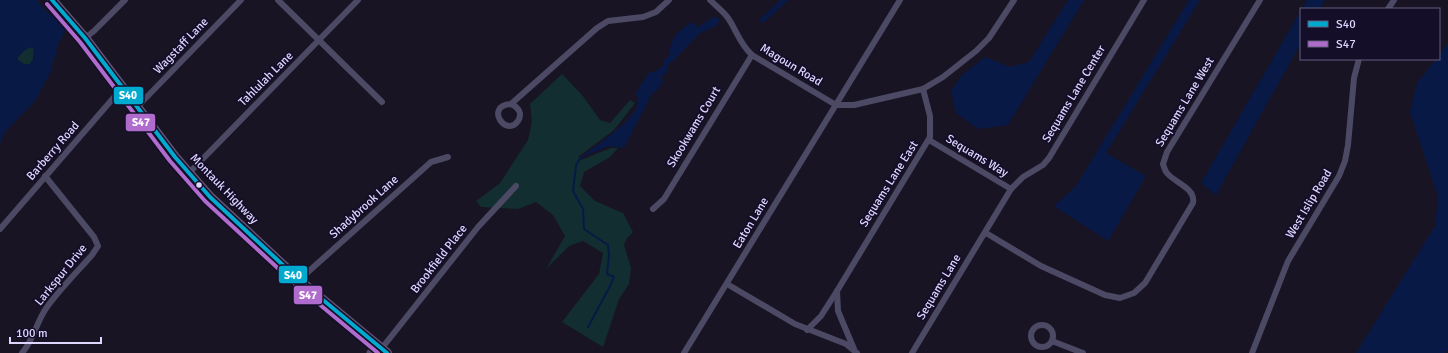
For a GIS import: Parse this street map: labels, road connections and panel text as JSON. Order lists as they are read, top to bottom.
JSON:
{
  "streets": {
    "main road": ["Montauk Highway"],
    "street": [
      "Wagstaff Lane",
      "Magoun Road",
      "Tahlulah Lane",
      "Sequams Lane Center",
      "Sequams Lane West",
      "Skookwams Court",
      "Barberry Road",
      "Sequams Way",
      "Sequams Lane East",
      "West Islip Road",
      "Shadybrook Lane",
      "Eaton Lane",
      "Brookfield Place",
      "Larkspur Drive",
      "Sequams Lane"
    ]
  },
  "crossings": [
    ["Wagstaff Lane", "Montauk Highway"],
    ["Magoun Road", "Skookwams Court"],
    ["Magoun Road", "Eaton Lane"],
    ["Tahlulah Lane", "Montauk Highway"],
    ["Sequams Lane Center", "Sequams Way"],
    ["Sequams Lane West", "Sequams Way"],
    ["Sequams Lane West", "Sequams Lane"],
    ["Barberry Road", "Montauk Highway"],
    ["Barberry Road", "Larkspur Drive"],
    ["Sequams Way", "Sequams Lane East"],
    ["Sequams Way", "Sequams Lane"],
    ["Montauk Highway", "Shadybrook Lane"],
    ["Montauk Highway", "Brookfield Place"]
  ],
  "lines": ["transit line S40", "transit line S47"],
  "legend": ["S40", "S47"],
  "scale_bar": "100 m"
}
